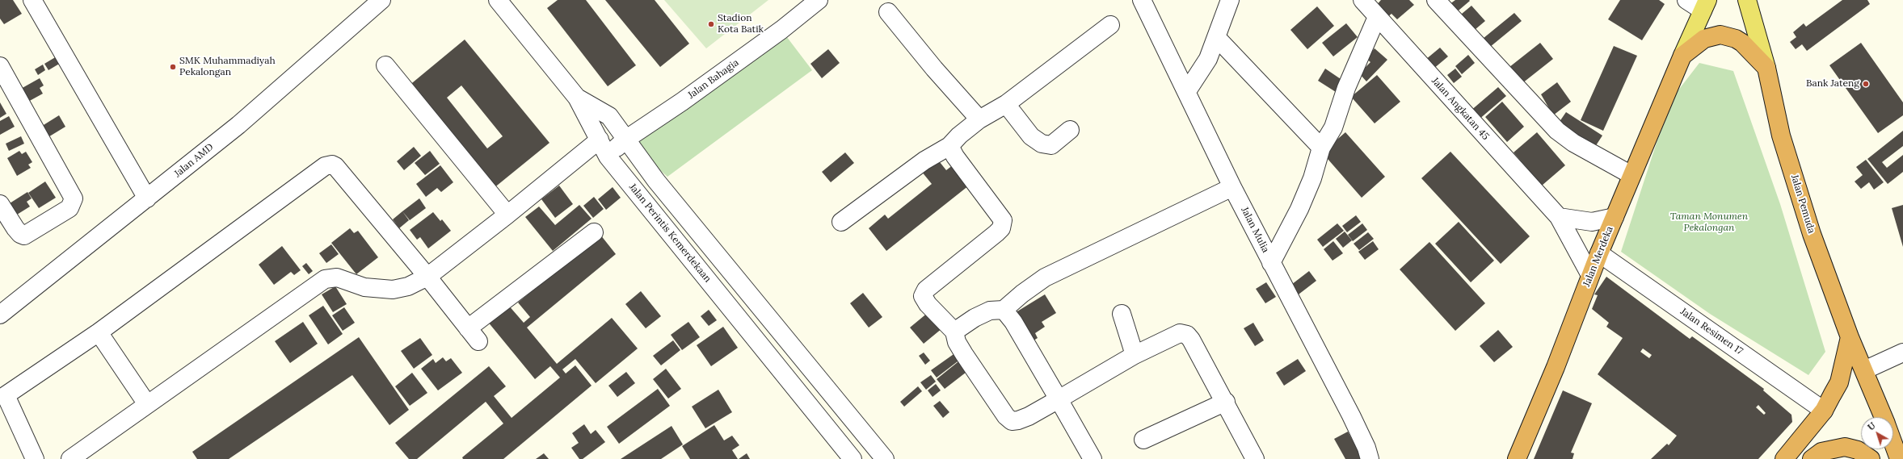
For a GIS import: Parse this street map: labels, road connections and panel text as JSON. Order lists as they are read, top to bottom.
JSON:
{
  "streets": {
    "highway": ["Jalan Pemuda", "Jalan Merdeka"],
    "street": [
      "Jalan Bahagia",
      "Jalan Angkatan 45",
      "Jalan AMD",
      "Jalan Mulia",
      "Jalan Perintis Kemerdekaan",
      "Jalan Resimen 17"
    ]
  },
  "crossings": [
    ["Jalan Bahagia", "Jalan Perintis Kemerdekaan"],
    ["Jalan Angkatan 45", "Jalan Merdeka"],
    ["Jalan Merdeka", "Jalan Resimen 17"]
  ],
  "parks": ["Taman Monumen Pekalongan"],
  "places": ["Stadion Kota Batik", "SMK Muhammadiyah Pekalongan", "Bank Jateng"],
  "north": "top left"
}
